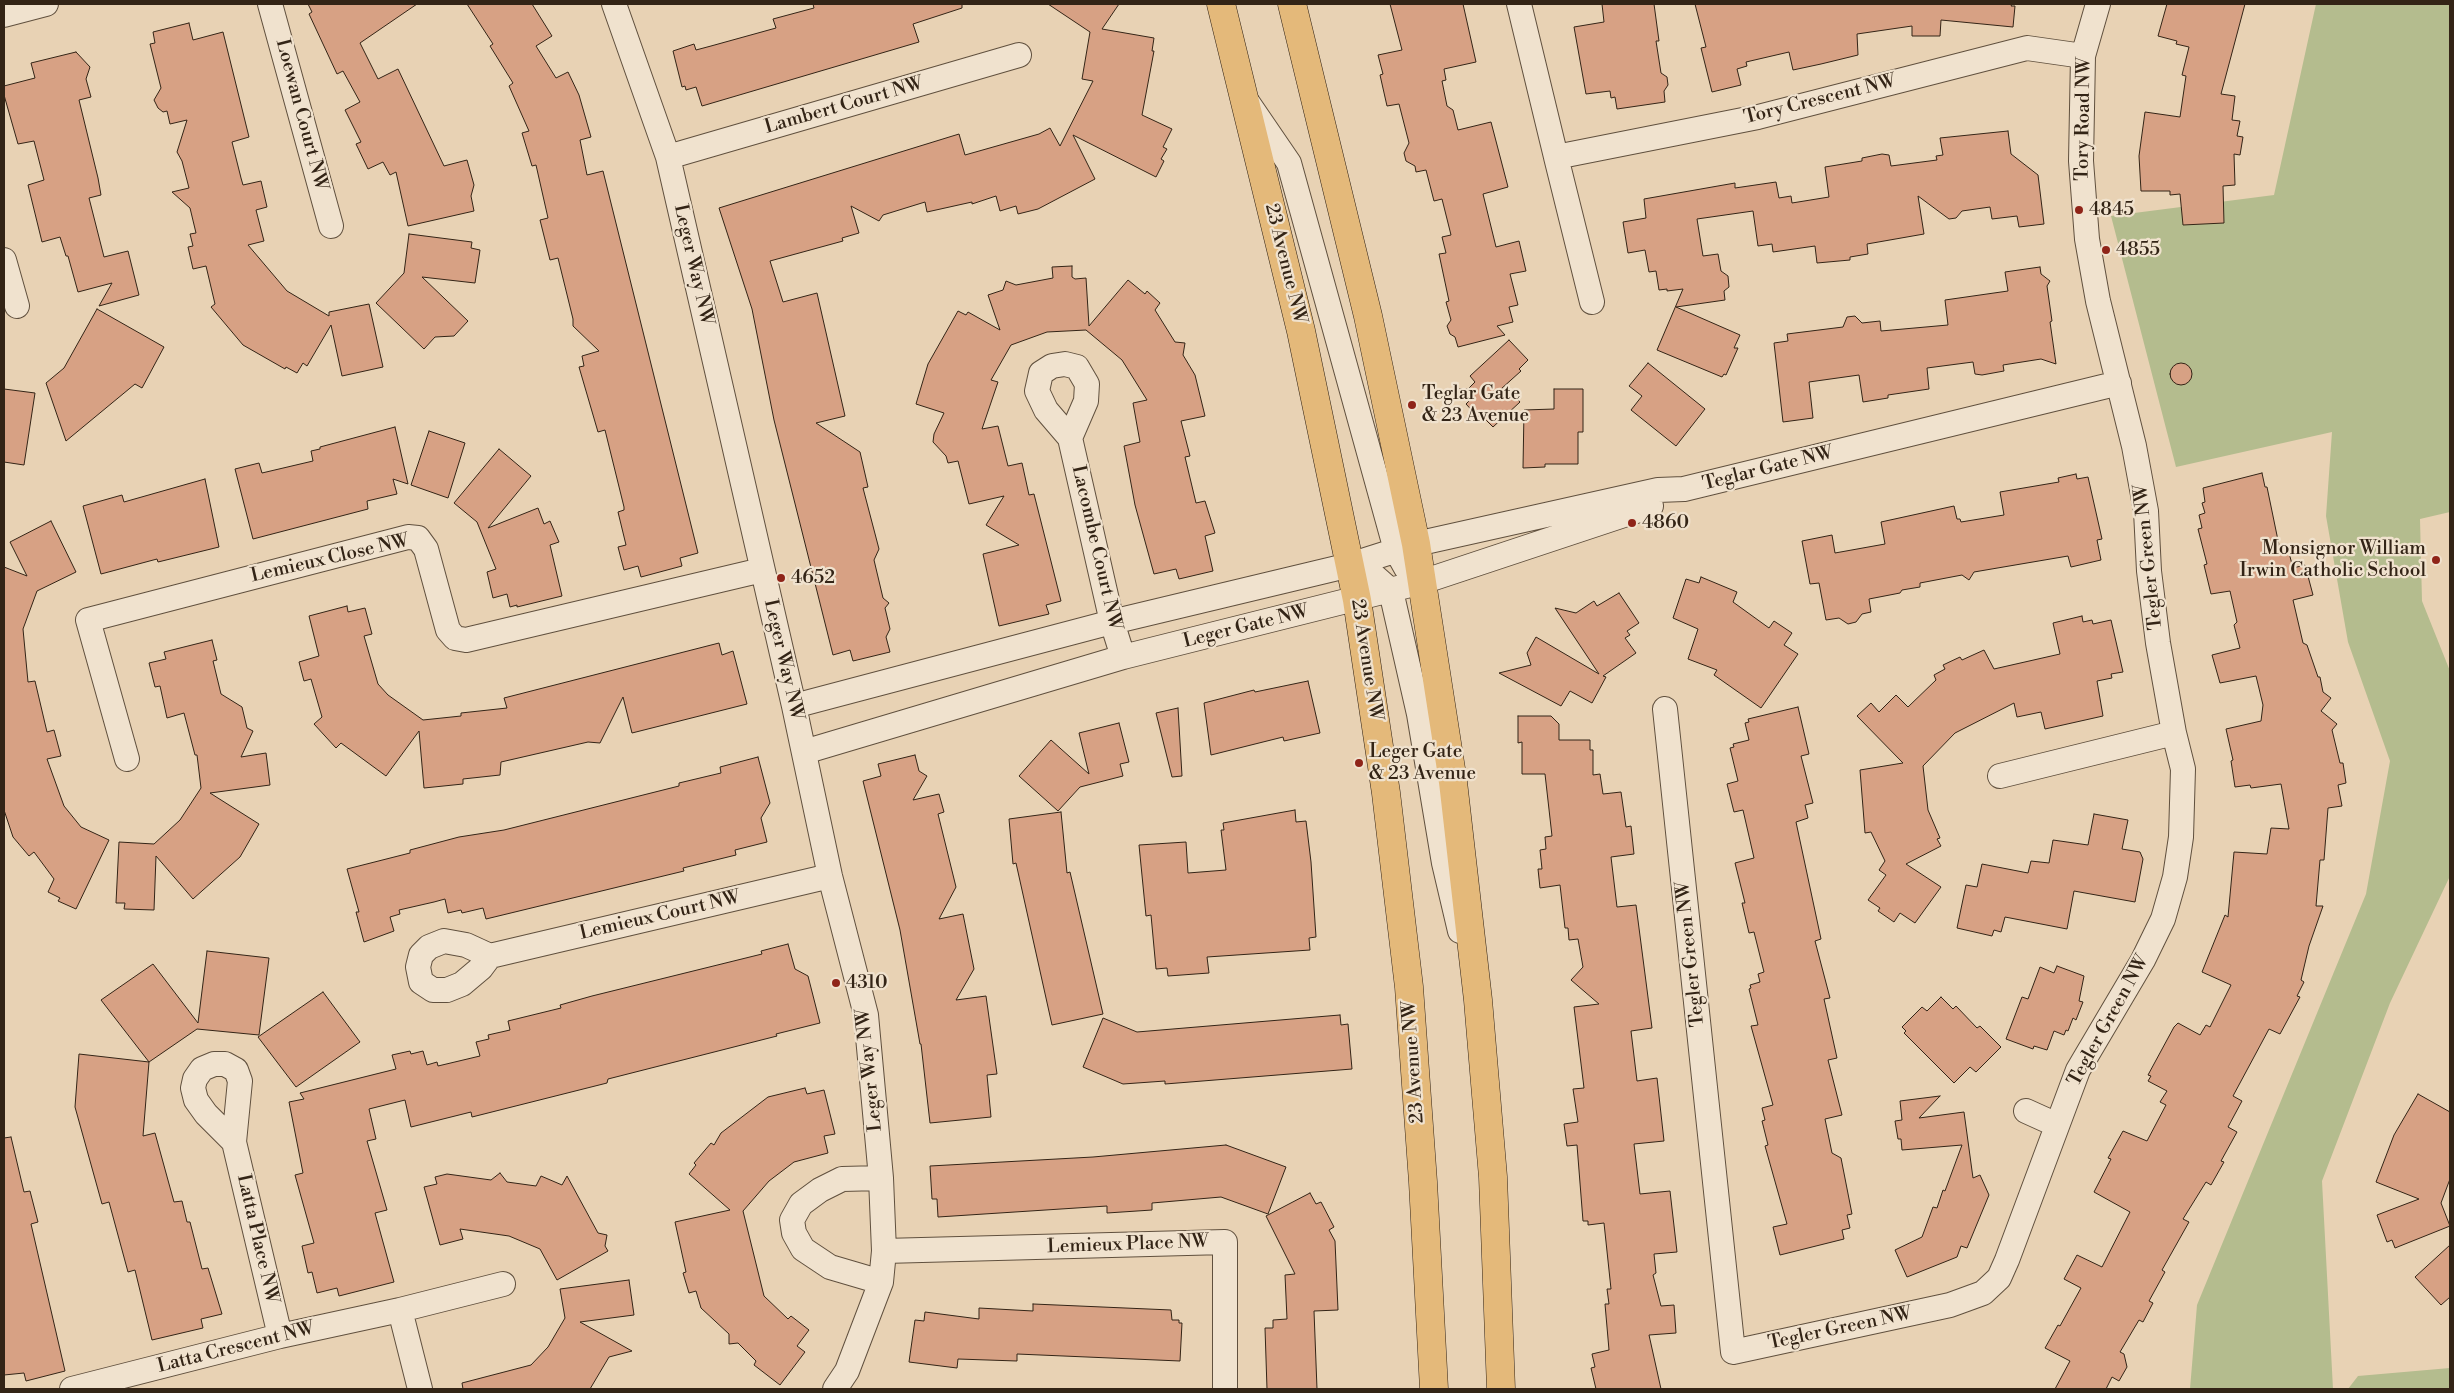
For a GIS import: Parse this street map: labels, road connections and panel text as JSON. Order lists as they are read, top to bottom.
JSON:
{
  "streets": {
    "main road": ["23 Avenue NW"],
    "street": [
      "Tory Crescent NW",
      "Lambert Court NW",
      "Loewan Court NW",
      "Tory Road NW",
      "Leger Way NW",
      "Teglar Gate NW",
      "Lacombe Court NW",
      "Tegler Green NW",
      "Lemieux Close NW",
      "Leger Gate NW",
      "Lemieux Court NW",
      "Latta Place NW",
      "Lemieux Place NW",
      "Latta Crescent NW"
    ]
  },
  "crossings": [
    ["Tory Crescent NW", "Tory Road NW"],
    ["Lambert Court NW", "Leger Way NW"],
    ["Tory Road NW", "Teglar Gate NW"],
    ["Tory Road NW", "Tegler Green NW"],
    ["23 Avenue NW", "Leger Gate NW"],
    ["Leger Way NW", "Lemieux Close NW"],
    ["Leger Way NW", "Leger Gate NW"],
    ["Leger Way NW", "Lemieux Court NW"],
    ["Leger Way NW", "Lemieux Place NW"],
    ["Teglar Gate NW", "Tegler Green NW"],
    ["Teglar Gate NW", "Leger Gate NW"],
    ["Lacombe Court NW", "Leger Gate NW"],
    ["Latta Place NW", "Latta Crescent NW"]
  ],
  "places": [
    "4845",
    "4855",
    "Teglar Gate & 23 Avenue",
    "4860",
    "Monsignor William Irwin Catholic School",
    "4652",
    "Leger Gate & 23 Avenue",
    "4310"
  ]
}
